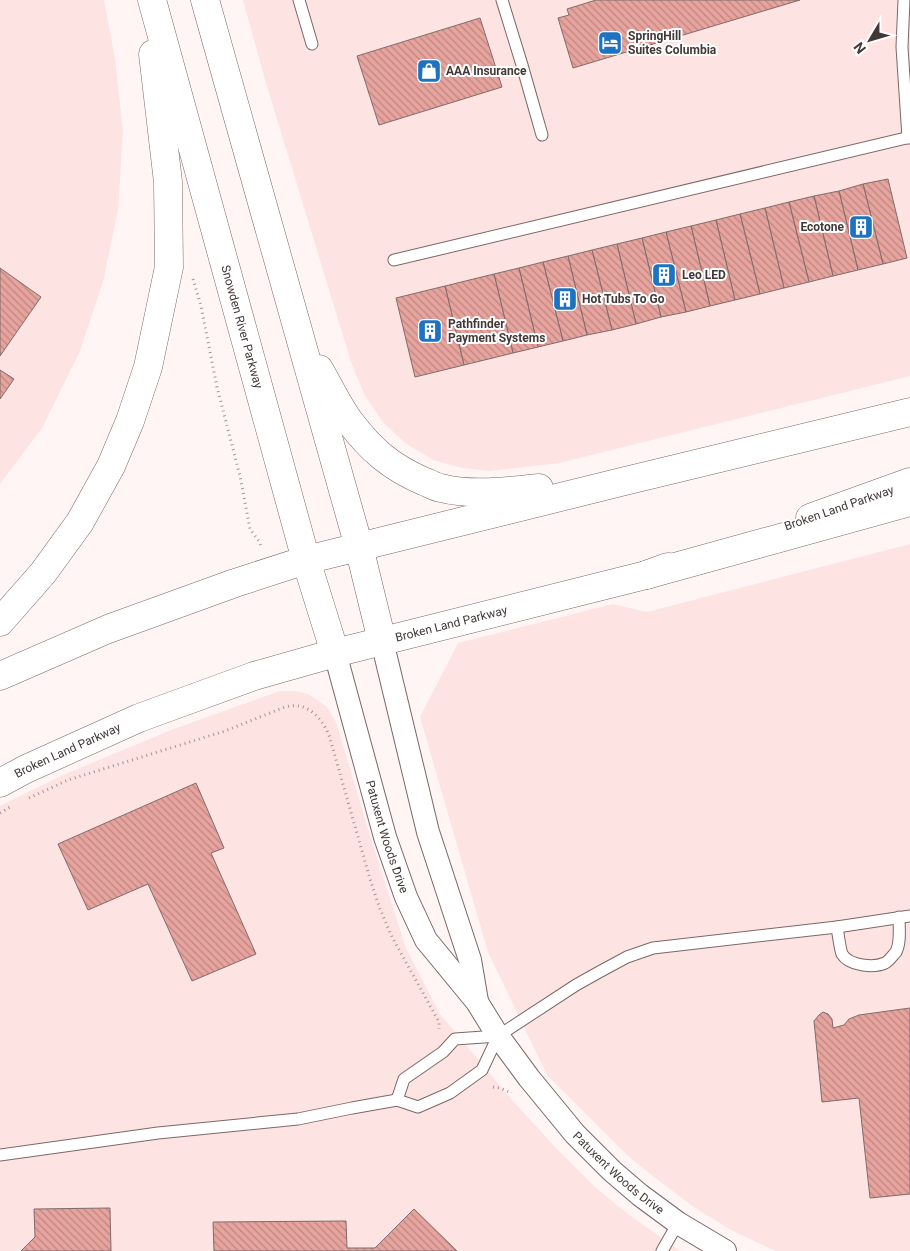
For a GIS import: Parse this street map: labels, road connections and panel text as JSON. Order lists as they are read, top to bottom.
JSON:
{
  "streets": {
    "main road": ["Snowden River Parkway", "Broken Land Parkway"],
    "street": ["Patuxent Woods Drive"]
  },
  "crossings": [
    ["Snowden River Parkway", "Broken Land Parkway"],
    ["Snowden River Parkway", "Patuxent Woods Drive"],
    ["Broken Land Parkway", "Patuxent Woods Drive"]
  ],
  "places": {
    "hotel": ["SpringHill Suites Columbia"],
    "shop": ["AAA Insurance"],
    "building": [
      "Ecotone",
      "Leo LED",
      "Hot Tubs To Go",
      "Pathfinder Payment Systems"
    ]
  },
  "north": "bottom left"
}
